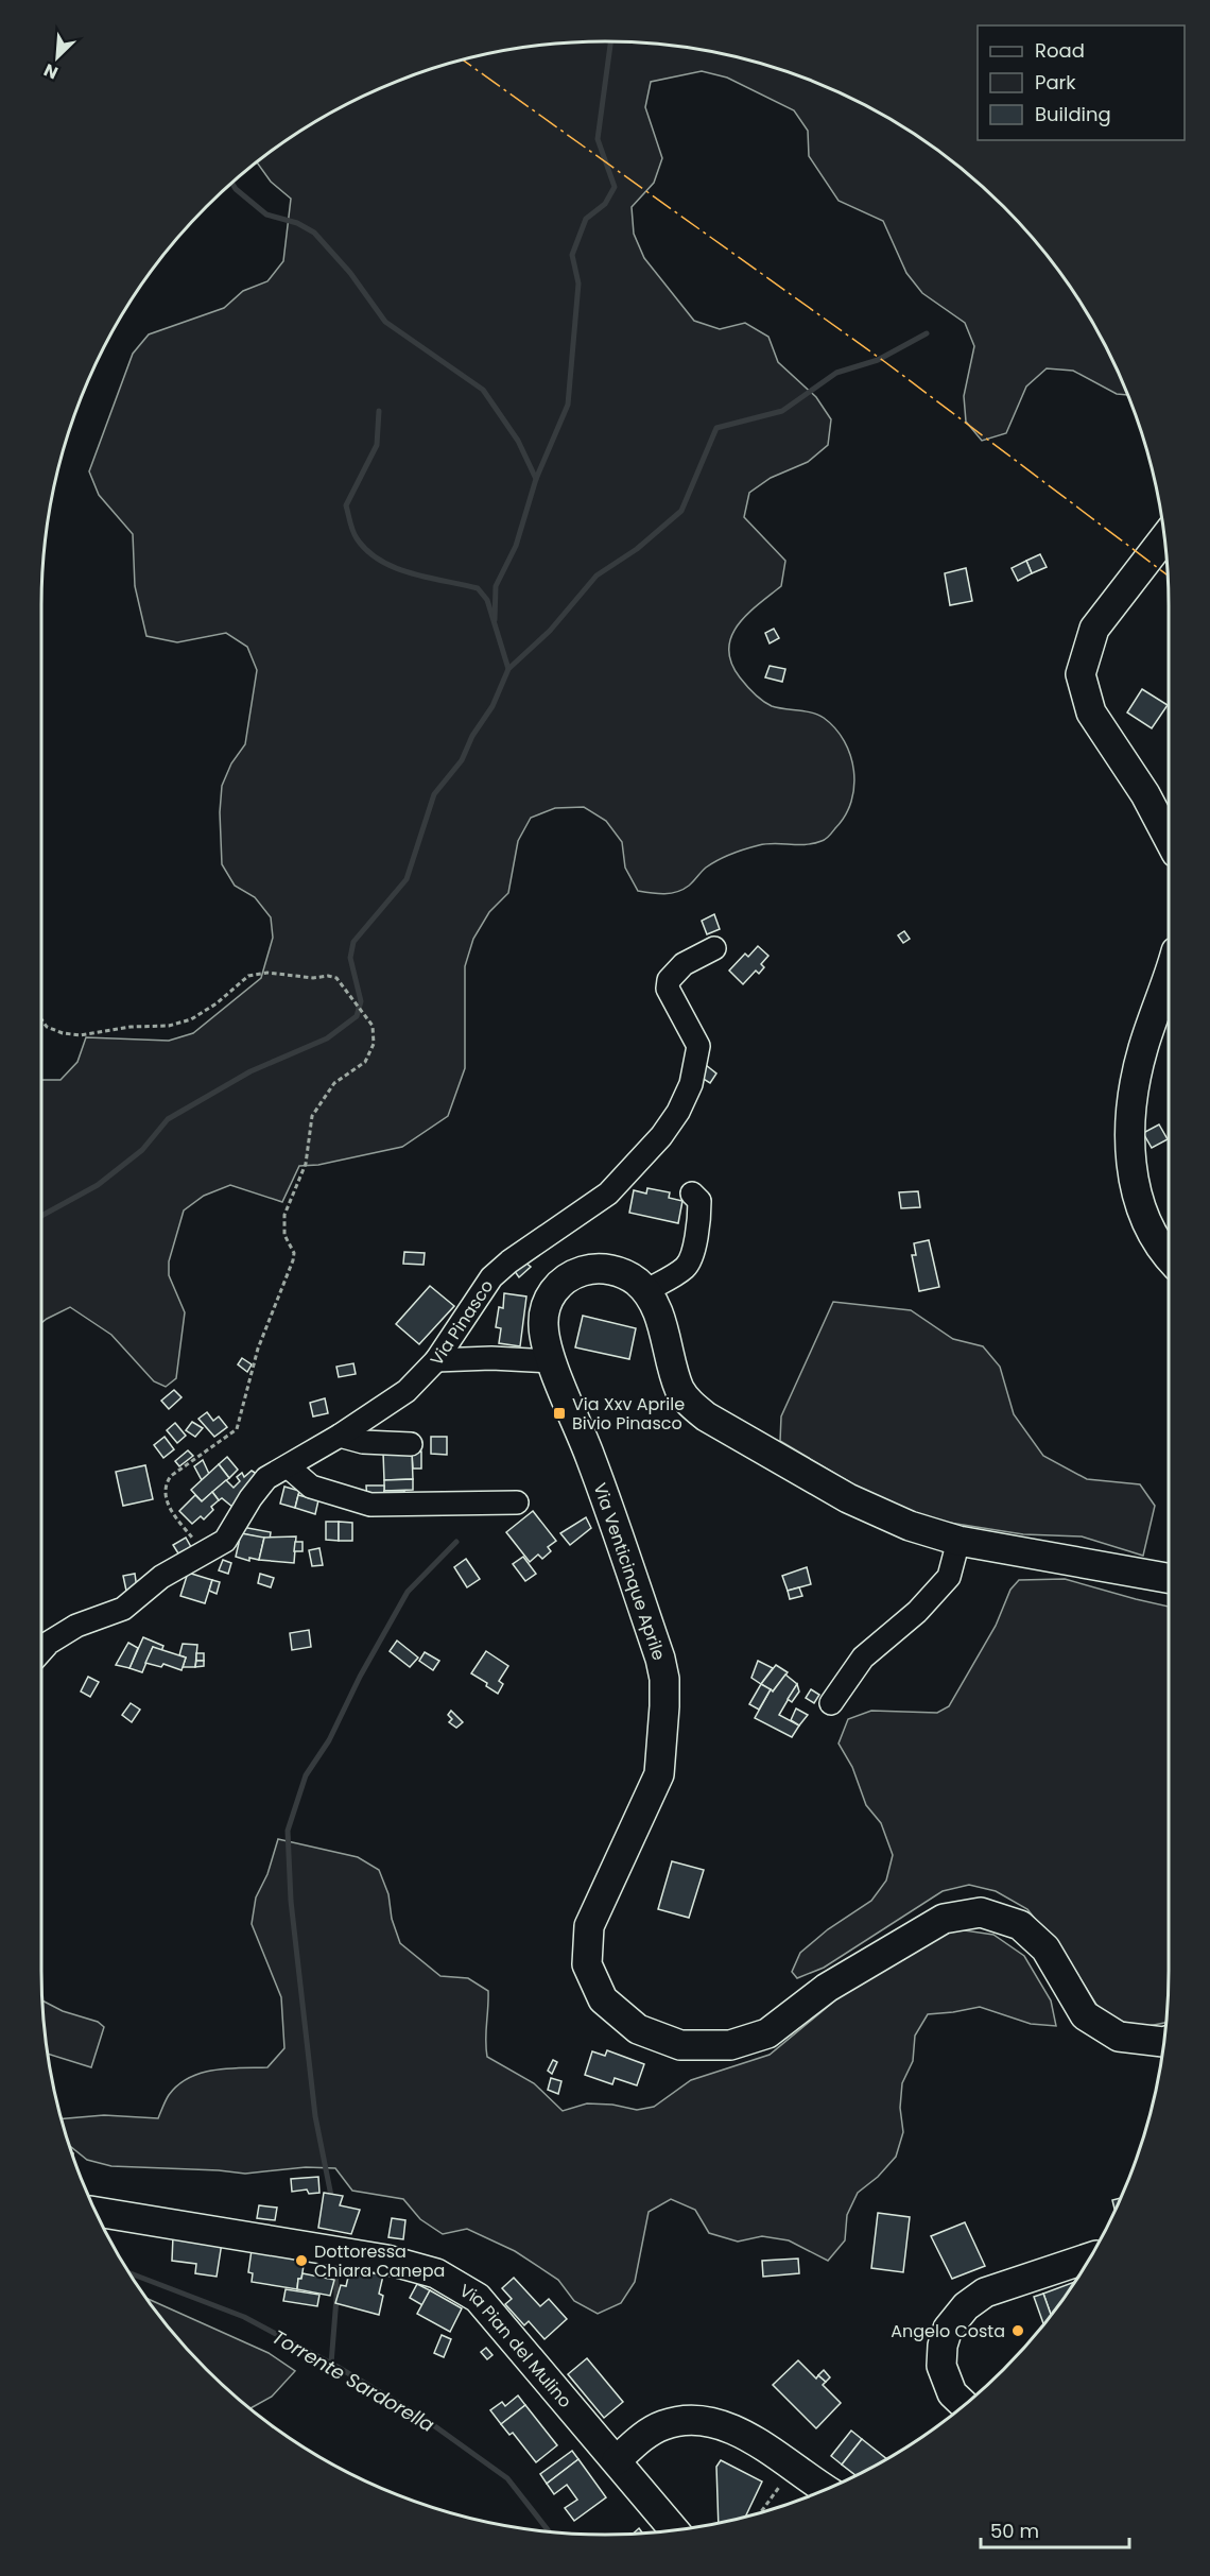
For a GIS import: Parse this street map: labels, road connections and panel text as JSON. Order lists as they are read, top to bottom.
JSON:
{
  "streets": {
    "main road": ["Via Venticinque Aprile", "Via Pian del Mulino"],
    "street": ["Via Pinasco"]
  },
  "water": ["Torrente Sardorella"],
  "places": {
    "transit": ["Via Xxv Aprile Bivio Pinasco"],
    "other": ["Dottoressa Chiara Canepa", "Angelo Costa"]
  },
  "legend": ["Road", "Park", "Building"],
  "scale_bar": "50 m",
  "north": "bottom left"
}
